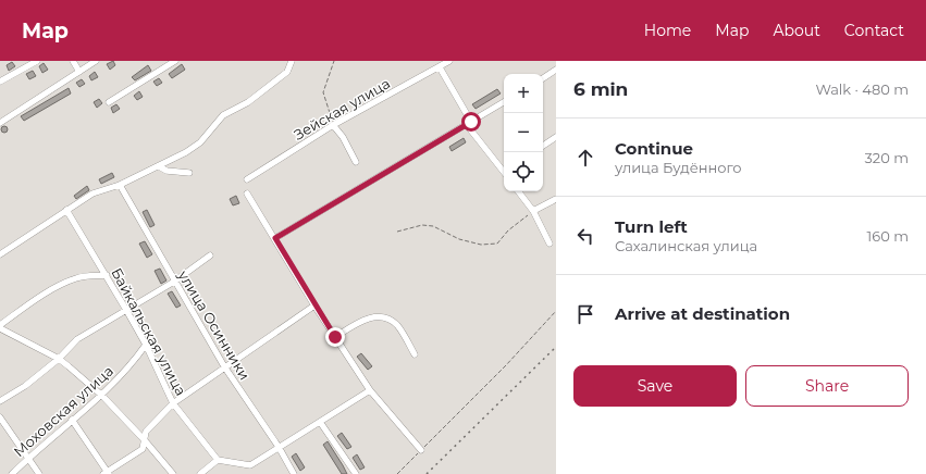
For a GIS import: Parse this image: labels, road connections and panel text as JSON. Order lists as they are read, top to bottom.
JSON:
{
  "streets": {
    "street": [
      "Зейская улица",
      "улица Осинники",
      "Байкальская улица",
      "Моховская улица"
    ]
  },
  "crossings": [
    ["Байкальская улица", "Моховская улица"]
  ],
  "page": {
    "header": "Map",
    "nav": [
      "Home",
      "Map",
      "About",
      "Contact"
    ],
    "heading": ["6 min", "Walk · 480 m"],
    "map_buttons": ["+", "−"],
    "list": [
      ["Continue", "улица Будённого", "320 m"],
      ["Turn left", "Сахалинская улица", "160 m"],
      "Arrive at destination"
    ],
    "buttons": ["Save", "Share"]
  }
}
